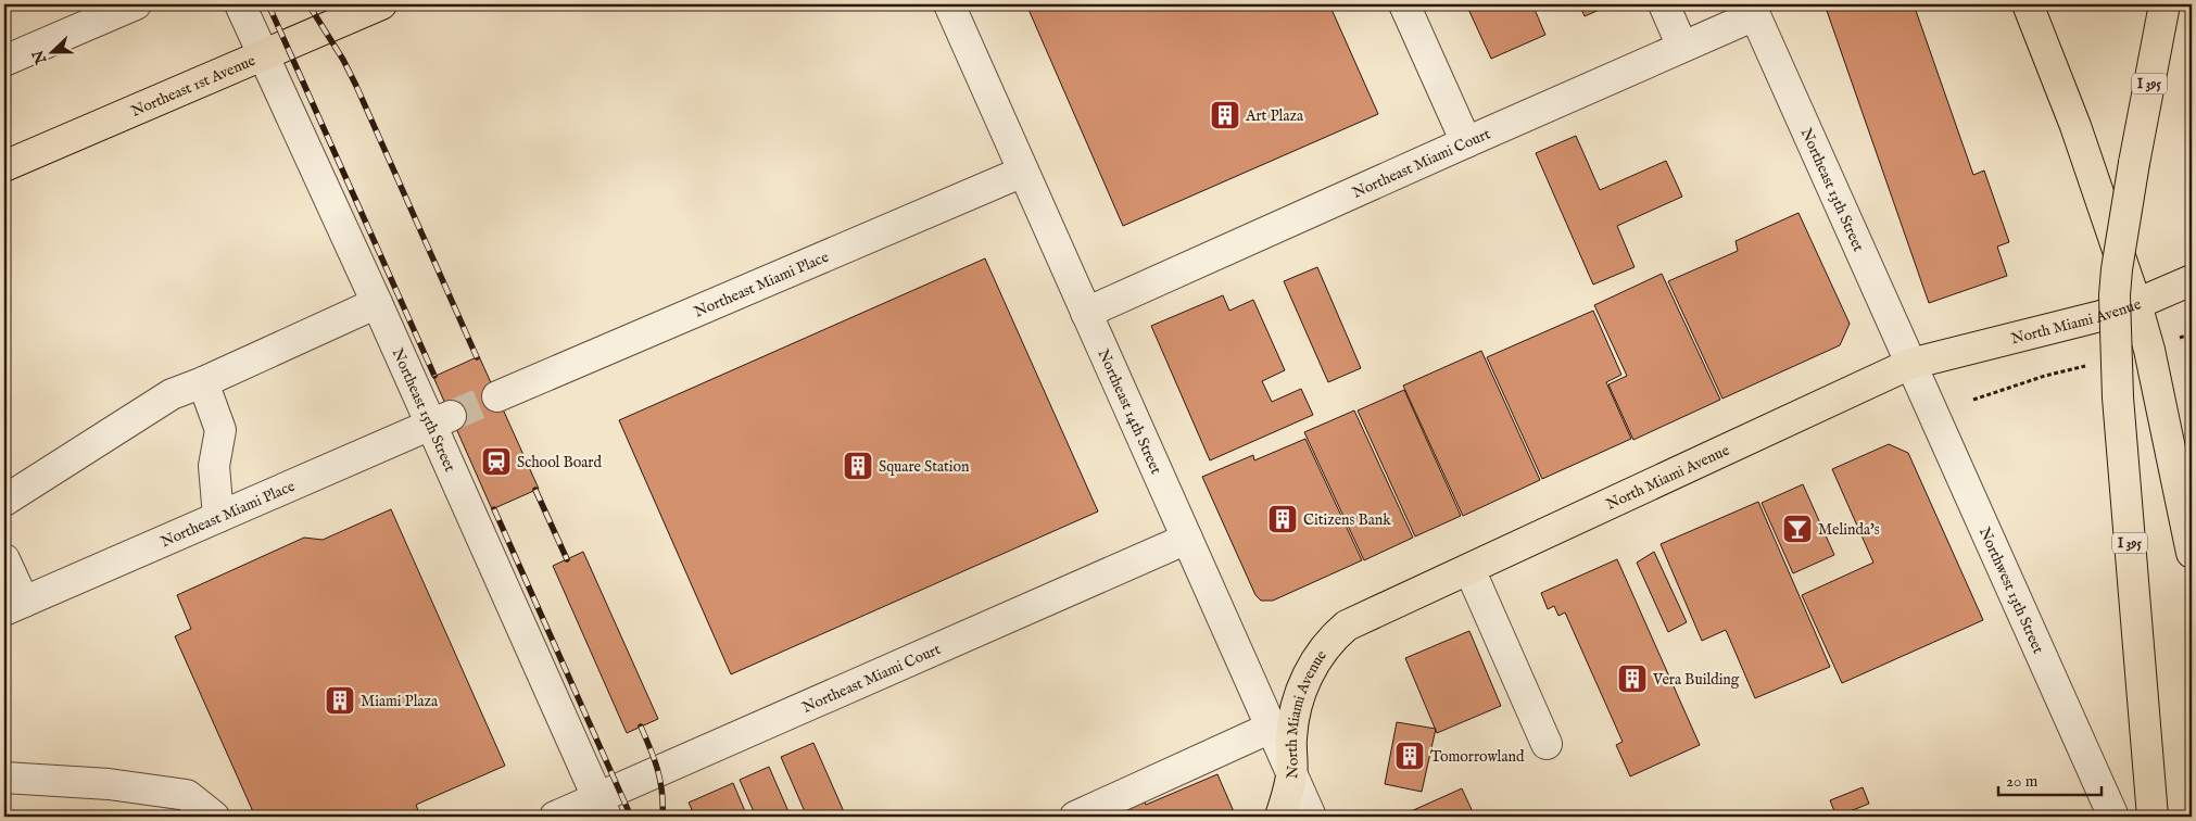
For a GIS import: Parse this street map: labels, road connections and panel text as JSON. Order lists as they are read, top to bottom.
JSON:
{
  "streets": {
    "main road": ["I 395", "Northeast 1st Avenue", "North Miami Avenue"],
    "street": [
      "Northeast Miami Court",
      "Northeast 13th Street",
      "Northeast Miami Place",
      "Northeast 15th Street",
      "Northeast 14th Street",
      "Northwest 13th Street"
    ]
  },
  "crossings": [
    ["Northeast 1st Avenue", "Northeast 15th Street"],
    ["Northeast Miami Court", "Northeast 13th Street"],
    ["Northeast Miami Court", "Northeast 15th Street"],
    ["Northeast Miami Court", "Northeast 14th Street"],
    ["Northeast 13th Street", "North Miami Avenue"],
    ["Northeast 13th Street", "Northwest 13th Street"],
    ["Northeast Miami Place", "Northeast 15th Street"],
    ["Northeast Miami Place", "Northeast 14th Street"],
    ["North Miami Avenue", "Northeast 14th Street"],
    ["North Miami Avenue", "Northwest 13th Street"]
  ],
  "places": {
    "building": [
      "Art Plaza",
      "Square Station",
      "Citizens Bank",
      "Vera Building",
      "Miami Plaza",
      "Tomorrowland"
    ],
    "station": ["School Board"],
    "bar": ["Melinda's"]
  },
  "scale_bar": "20 m",
  "north": "left"
}
